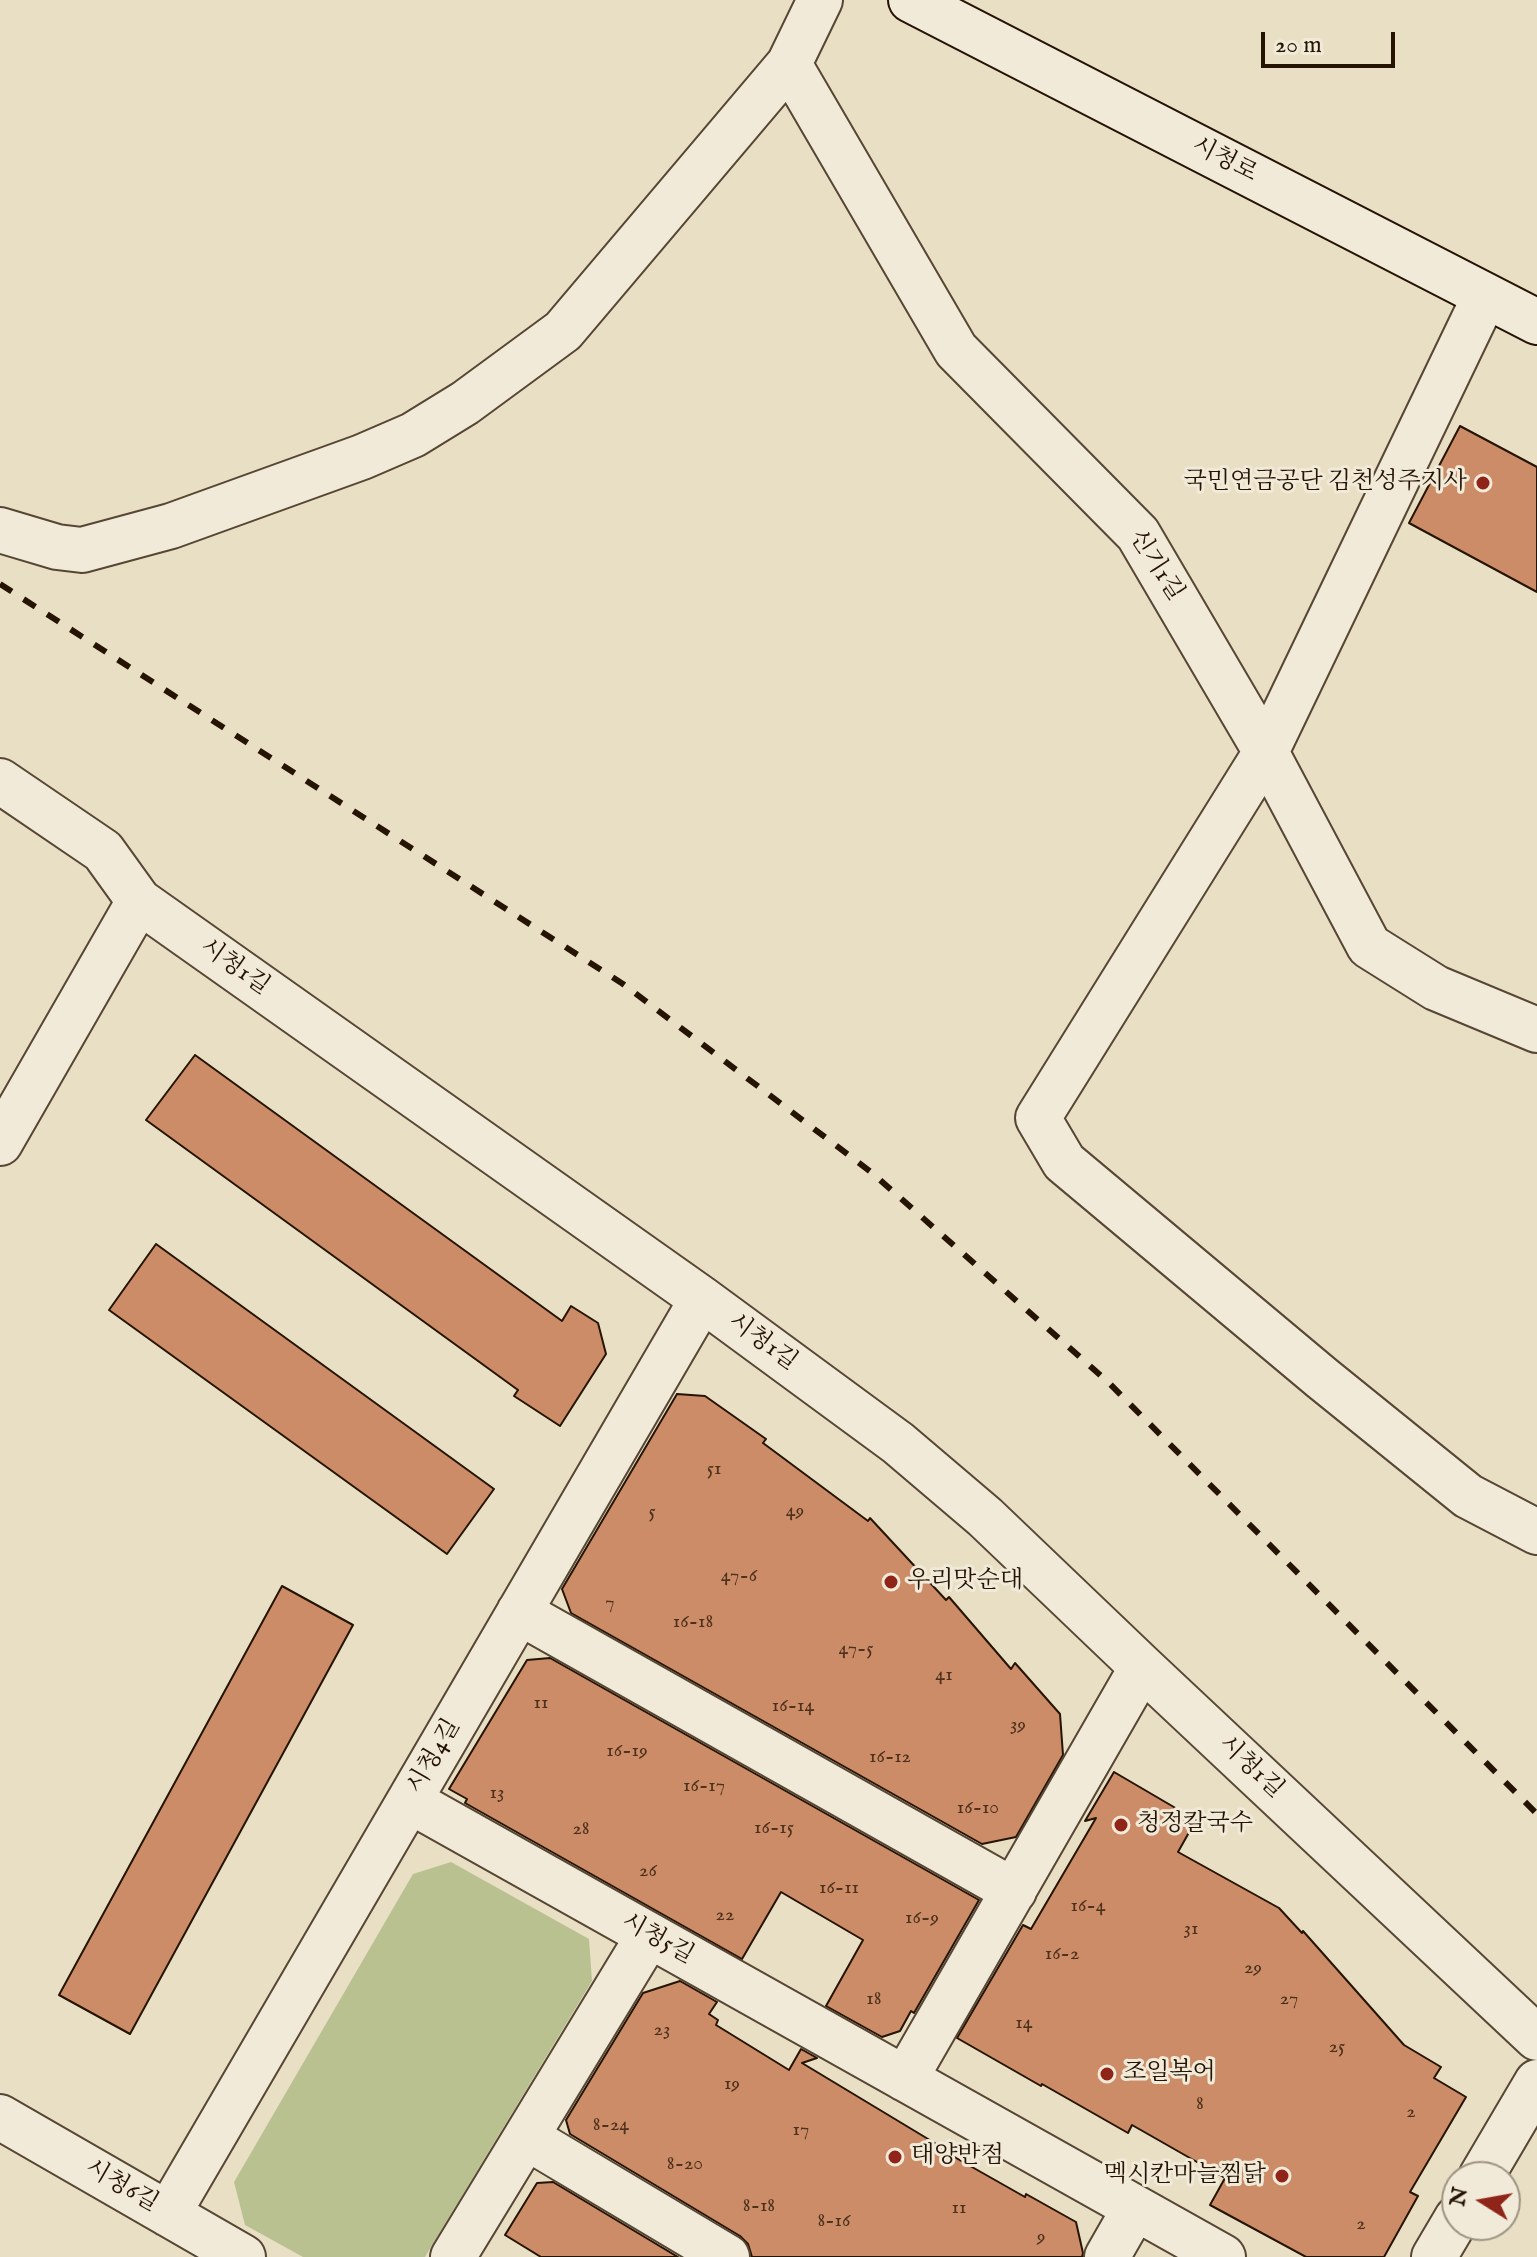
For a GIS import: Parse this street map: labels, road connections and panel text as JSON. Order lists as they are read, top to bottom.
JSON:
{
  "streets": {
    "street": [
      "시청로",
      "신기1길",
      "시청1길",
      "시청4길",
      "시청5길",
      "시청6길"
    ]
  },
  "crossings": [
    ["시청1길", "시청4길"],
    ["시청4길", "시청5길"],
    ["시청4길", "시청6길"]
  ],
  "places": [
    "국민연금공단 김천성주지사",
    "우리맛순대",
    "청정칼국수",
    "조일복어",
    "태양반점",
    "멕시칸마늘찜닭"
  ],
  "house_numbers": [
    "51",
    "49",
    "5",
    "47-6",
    "7",
    "16-18",
    "47-5",
    "41",
    "11",
    "16-14",
    "39",
    "16-19",
    "16-12",
    "16-17",
    "13",
    "16-10",
    "16-15",
    "28",
    "26",
    "16-11",
    "16-4",
    "22",
    "16-9",
    "31",
    "16-2",
    "29",
    "18",
    "27",
    "14",
    "23",
    "25",
    "19",
    "8",
    "2",
    "8-24",
    "17",
    "8-20",
    "8-18",
    "11",
    "8-16",
    "2",
    "9"
  ],
  "scale_bar": "20 m",
  "north": "left"
}
